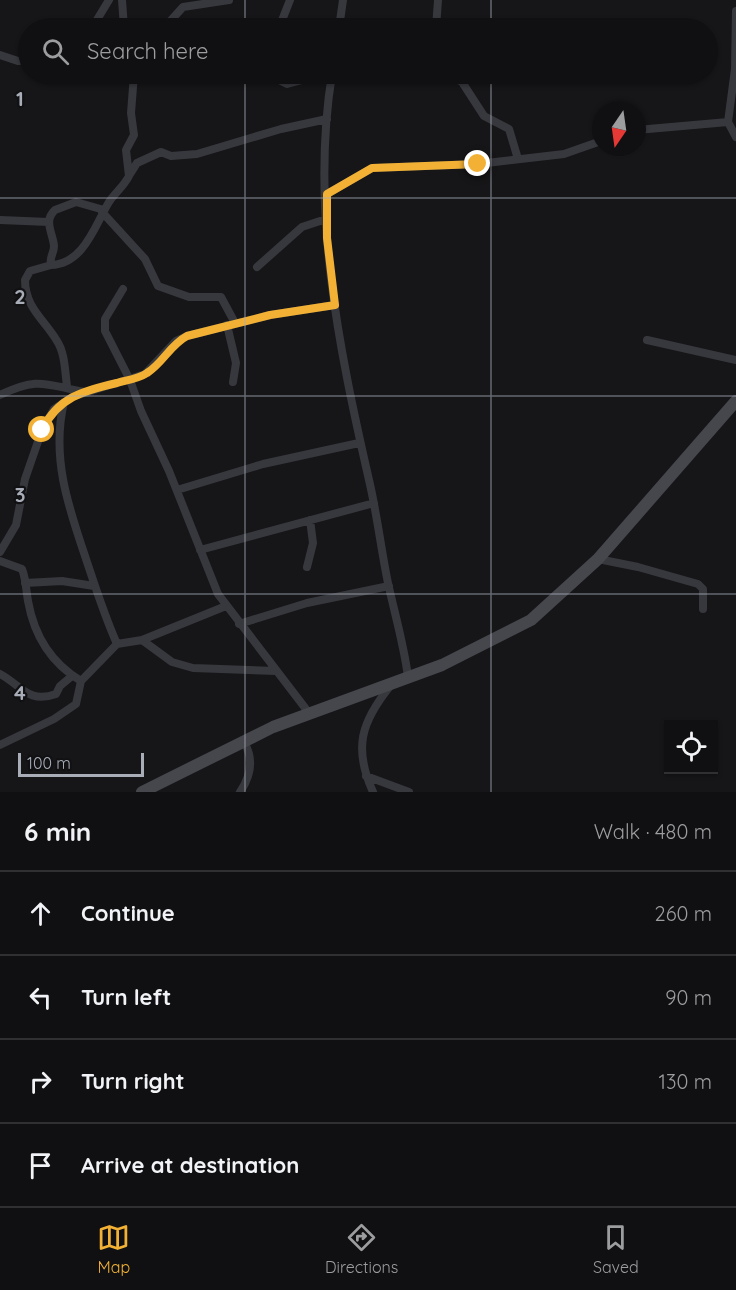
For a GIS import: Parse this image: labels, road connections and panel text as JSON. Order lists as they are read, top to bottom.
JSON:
{
  "scale_bar": "100 m",
  "north": "bottom",
  "page": {
    "search": "Search here",
    "scale": "100 m",
    "heading": ["6 min", "Walk · 480 m"],
    "list": [
      ["Continue", "260 m"],
      ["Turn left", "90 m"],
      ["Turn right", "130 m"],
      "Arrive at destination"
    ],
    "nav": ["Map", "Directions", "Saved"]
  },
  "grid": {
    "rows": [
      "1",
      "2",
      "3",
      "4"
    ]
  }
}
